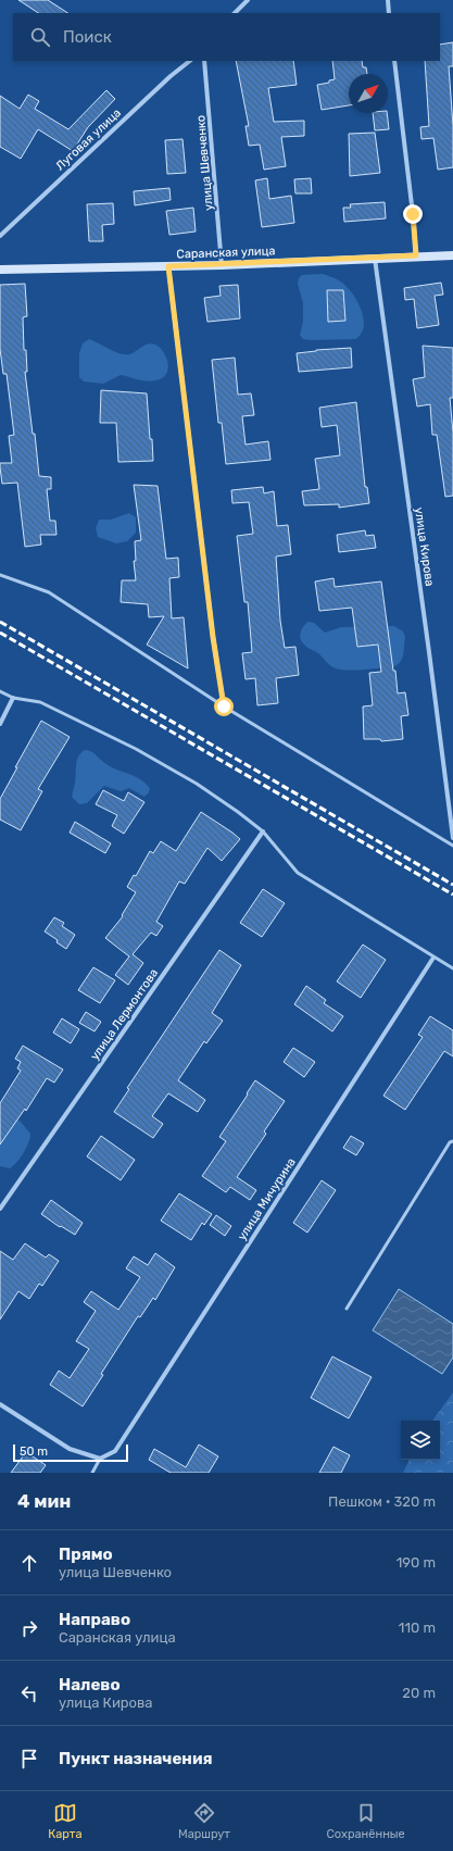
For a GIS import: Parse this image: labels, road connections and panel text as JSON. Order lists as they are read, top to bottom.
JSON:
{
  "streets": {
    "street": [
      "Луговая улица",
      "улица Шевченко",
      "Саранская улица",
      "улица Кирова",
      "улица Лермонтова",
      "улица Мичурина"
    ]
  },
  "crossings": [
    ["улица Шевченко", "Саранская улица"],
    ["Саранская улица", "улица Кирова"]
  ],
  "scale_bar": "50 m",
  "north": "top right",
  "page": {
    "search": "Поиск",
    "scale": "50 m",
    "heading": ["4 мин", "Пешком · 320 m"],
    "list": [
      ["Прямо", "улица Шевченко", "190 m"],
      ["Направо", "Саранская улица", "110 m"],
      ["Налево", "улица Кирова", "20 m"],
      "Пункт назначения"
    ],
    "nav": ["Карта", "Маршрут", "Сохранённые"]
  }
}
